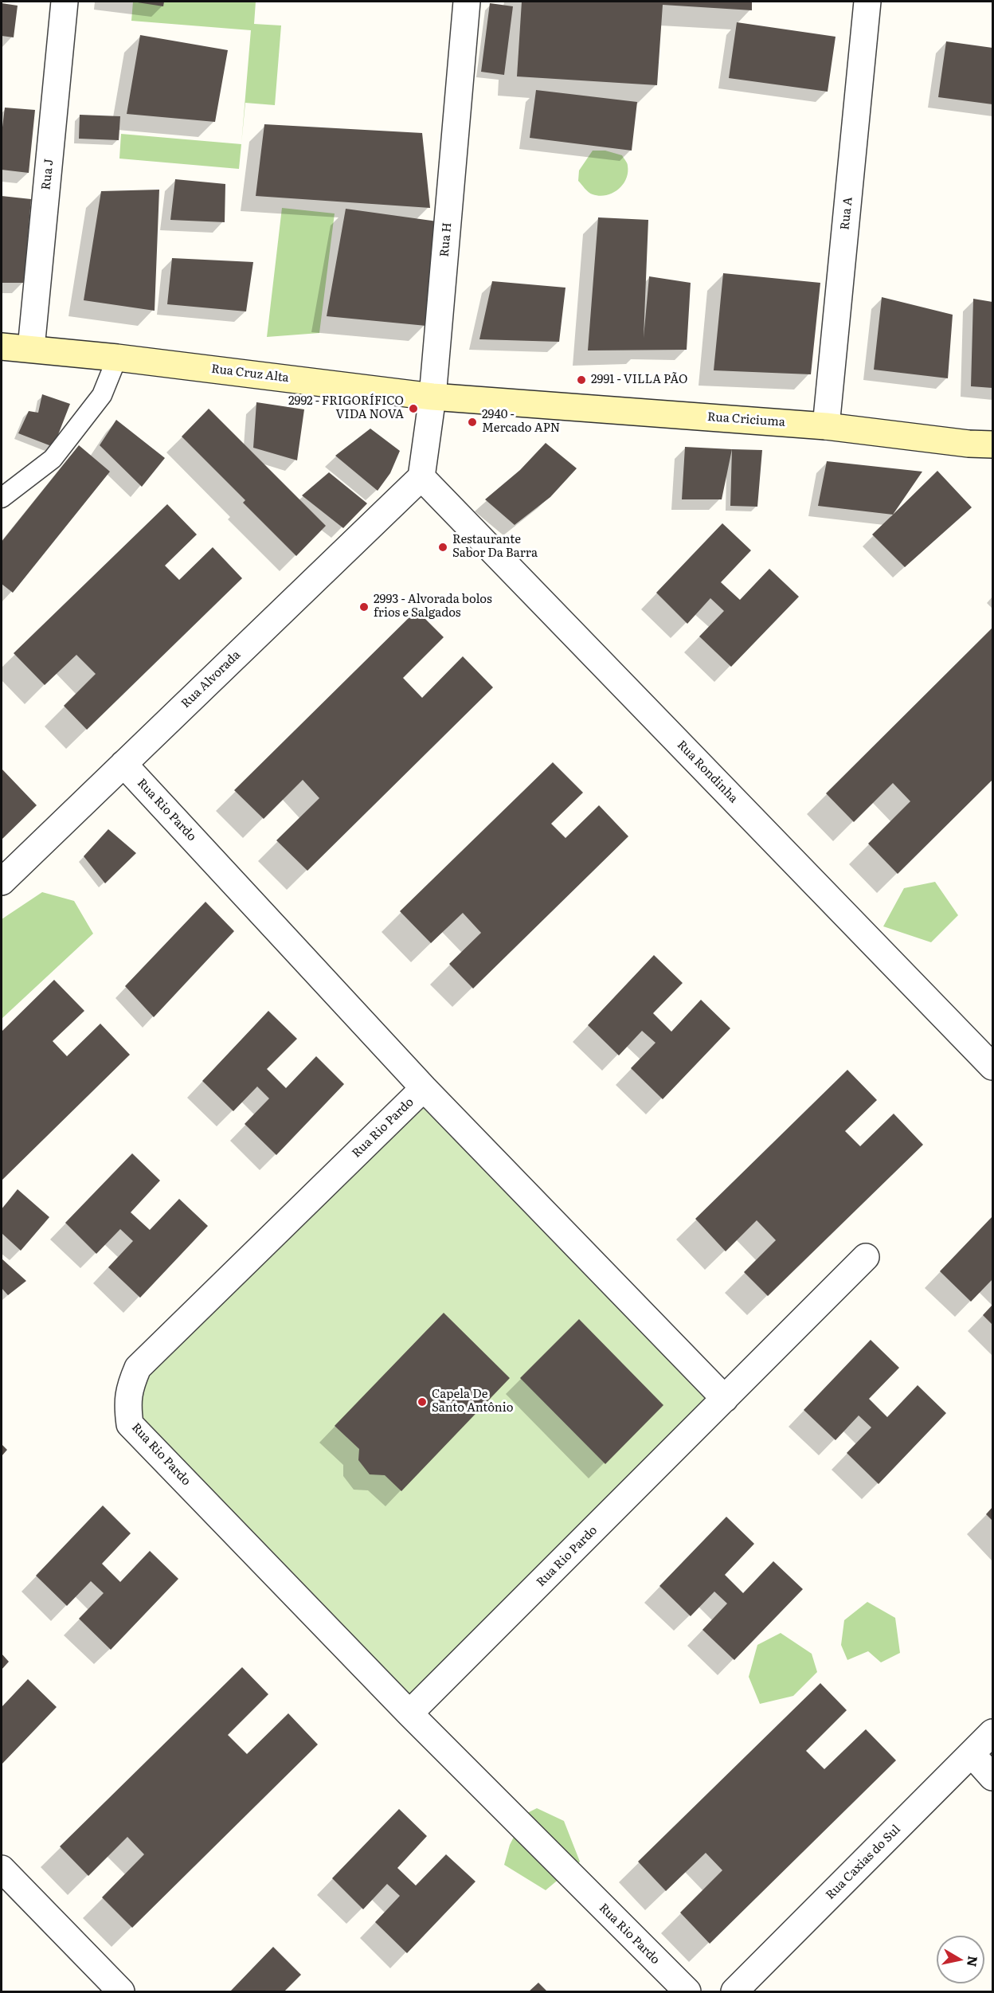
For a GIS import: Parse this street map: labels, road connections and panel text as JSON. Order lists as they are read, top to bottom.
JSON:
{
  "streets": {
    "main road": ["Rua Cruz Alta", "Rua Criciuma"],
    "street": [
      "Rua J",
      "Rua A",
      "Rua H",
      "Rua Alvorada",
      "Rua Rondinha",
      "Rua Rio Pardo",
      "Rua Caxias do Sul"
    ]
  },
  "crossings": [
    ["Rua J", "Rua Cruz Alta"],
    ["Rua A", "Rua Criciuma"],
    ["Rua H", "Rua Cruz Alta"],
    ["Rua H", "Rua Alvorada"],
    ["Rua H", "Rua Rondinha"],
    ["Rua Cruz Alta", "Rua Criciuma"],
    ["Rua Alvorada", "Rua Rondinha"],
    ["Rua Alvorada", "Rua Rio Pardo"]
  ],
  "places": [
    "2991 - VILLA PÃO",
    "2992 - FRIGORÍFICO VIDA NOVA",
    "2940 - Mercado APN",
    "Restaurante Sabor Da Barra",
    "2993 - Alvorada bolos frios e Salgados",
    "Capela De Santo Antônio"
  ],
  "north": "right"
}
